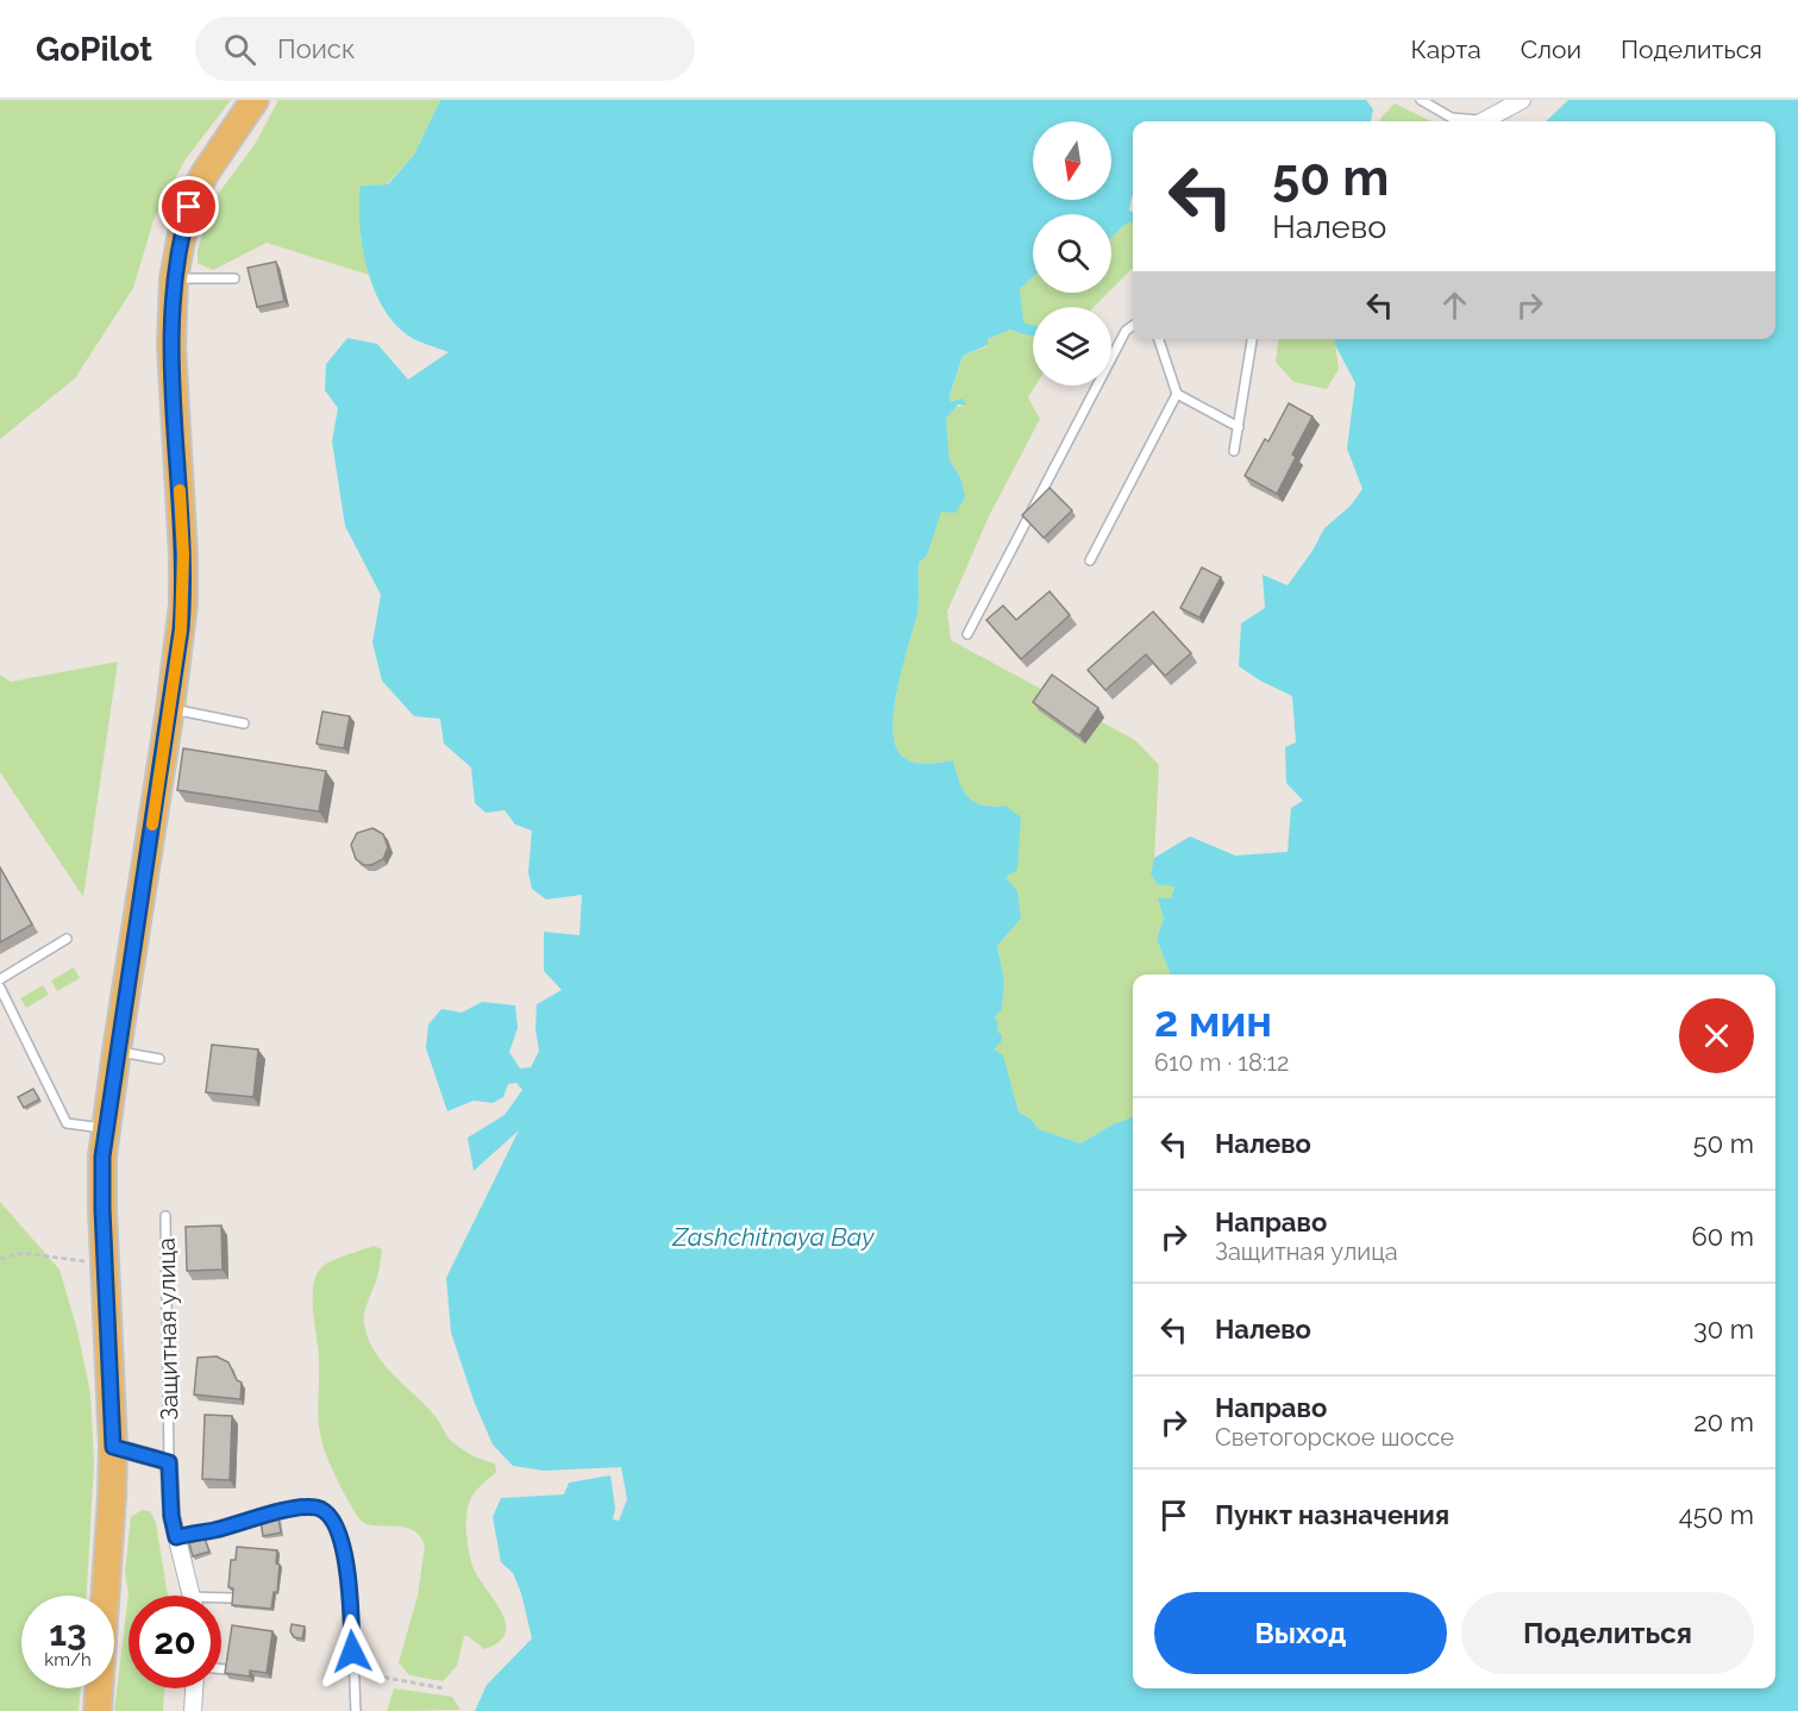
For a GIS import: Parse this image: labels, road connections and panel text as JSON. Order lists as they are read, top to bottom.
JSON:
{
  "streets": {
    "street": ["Защитная улица"]
  },
  "water": ["Zashchitnaya Bay"],
  "north": "bottom",
  "page": {
    "header": "GoPilot",
    "search": "Поиск",
    "nav": ["Карта", "Слои", "Поделиться"],
    "turn": ["50 m", "Налево"],
    "heading": ["2 мин", "610 m · 18:12"],
    "list": [
      {
        "name": "Налево",
        "value": "50 m"
      },
      {
        "name": "Направо",
        "note": "Защитная улица",
        "value": "60 m"
      },
      {
        "name": "Налево",
        "value": "30 m"
      },
      {
        "name": "Направо",
        "note": "Светогорское шоссе",
        "value": "20 m"
      },
      {
        "name": "Пункт назначения",
        "value": "450 m"
      }
    ],
    "buttons": ["Выход", "Поделиться"],
    "speed": "13 km/h",
    "limit": "20"
  }
}
